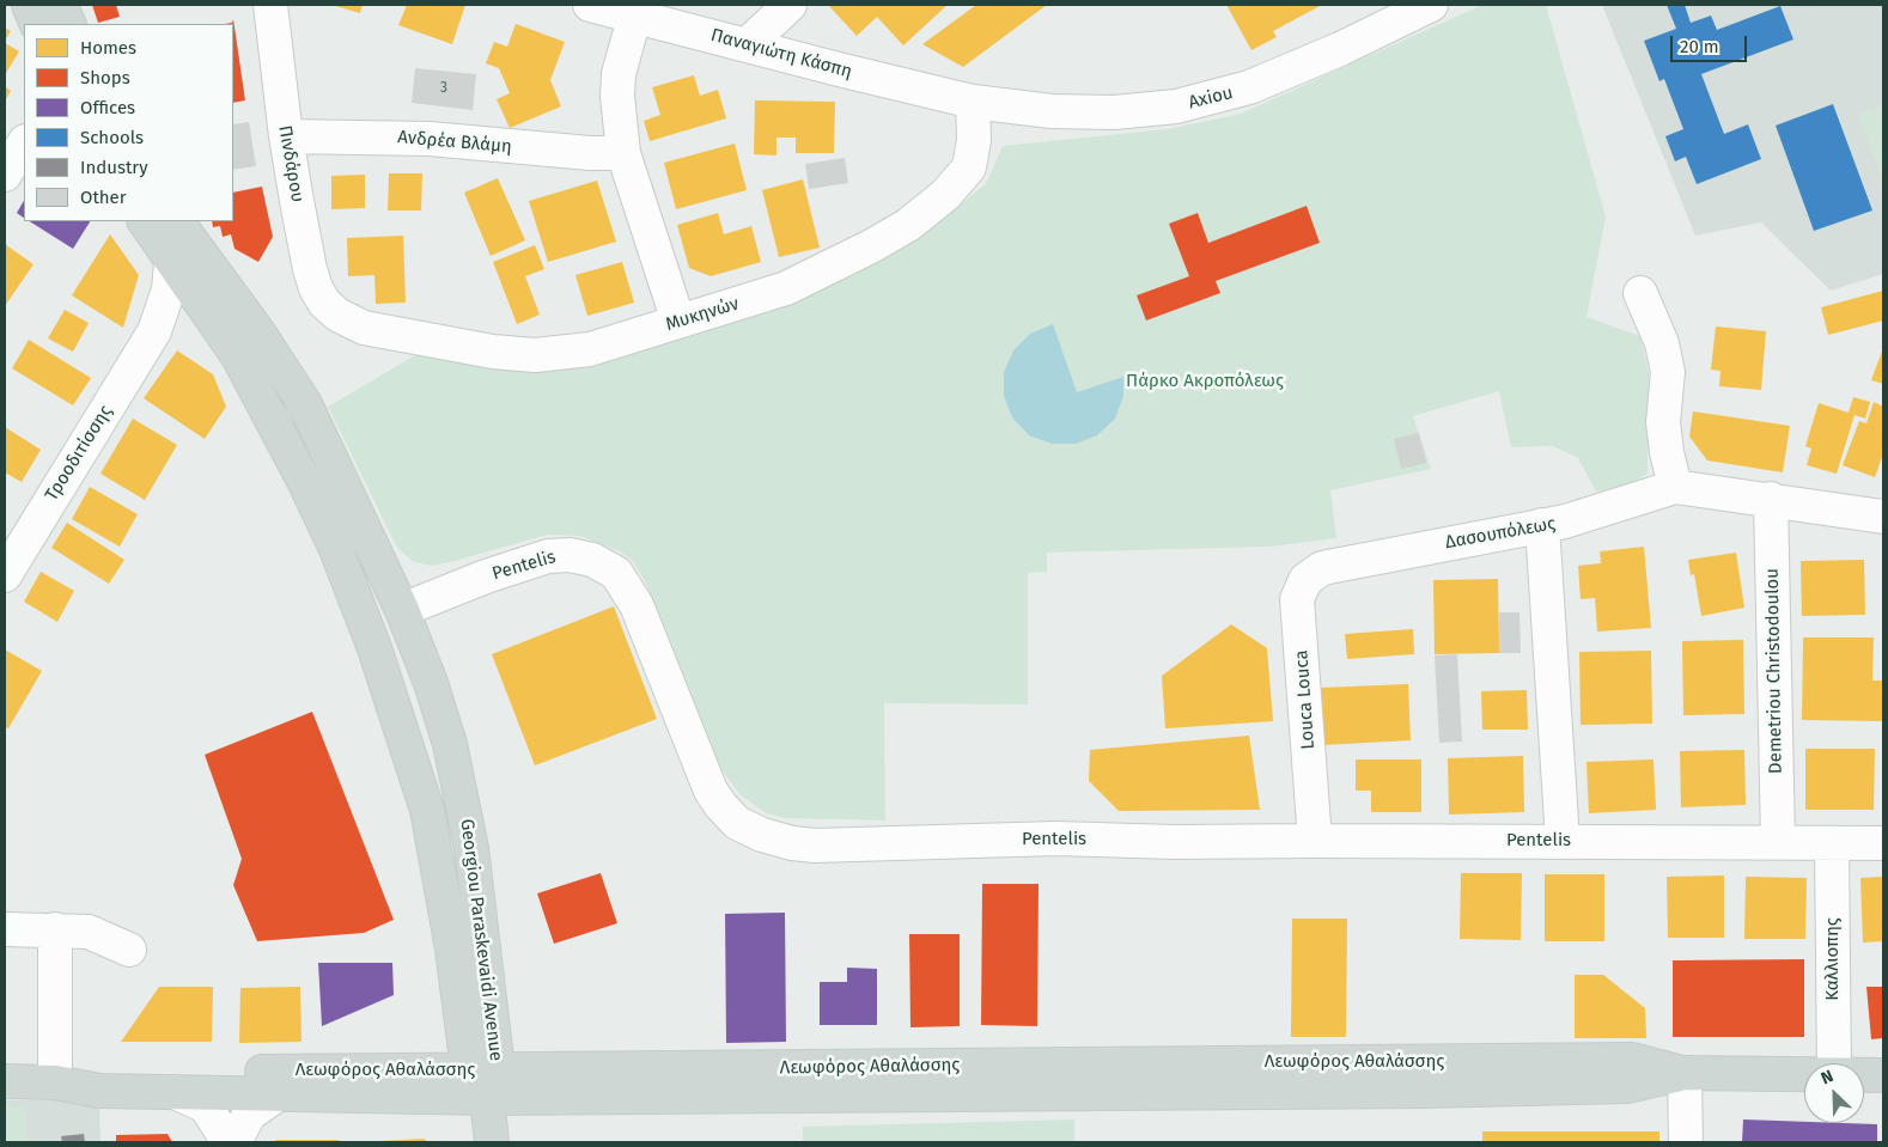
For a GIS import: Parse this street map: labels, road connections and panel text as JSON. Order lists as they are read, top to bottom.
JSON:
{
  "streets": {
    "main road": ["Georgiou Paraskevaidi Avenue", "Λεωφόρος Αθαλάσσης"],
    "street": [
      "Παναγιώτη Κάσπη",
      "Axiou",
      "Ανδρέα Βλάμη",
      "Πινδάρου",
      "Μυκηνών",
      "Τροοδιτίσσης",
      "Δασουπόλεως",
      "Pentelis",
      "Demetriou Christodoulou",
      "Louca Louca",
      "Καλλιοπης"
    ]
  },
  "crossings": [
    ["Παναγιώτη Κάσπη", "Axiou"],
    ["Παναγιώτη Κάσπη", "Μυκηνών"],
    ["Axiou", "Μυκηνών"],
    ["Ανδρέα Βλάμη", "Πινδάρου"],
    ["Πινδάρου", "Μυκηνών"],
    ["Τροοδιτίσσης", "Georgiou Paraskevaidi Avenue"],
    ["Δασουπόλεως", "Demetriou Christodoulou"],
    ["Δασουπόλεως", "Louca Louca"],
    ["Pentelis", "Demetriou Christodoulou"],
    ["Pentelis", "Louca Louca"],
    ["Pentelis", "Georgiou Paraskevaidi Avenue"],
    ["Pentelis", "Καλλιοπης"],
    ["Georgiou Paraskevaidi Avenue", "Λεωφόρος Αθαλάσσης"]
  ],
  "parks": ["Πάρκο Ακροπόλεως"],
  "house_numbers": ["3"],
  "legend": [
    "Homes",
    "Shops",
    "Offices",
    "Schools",
    "Industry",
    "Other"
  ],
  "scale_bar": "20 m",
  "north": "top left"
}
